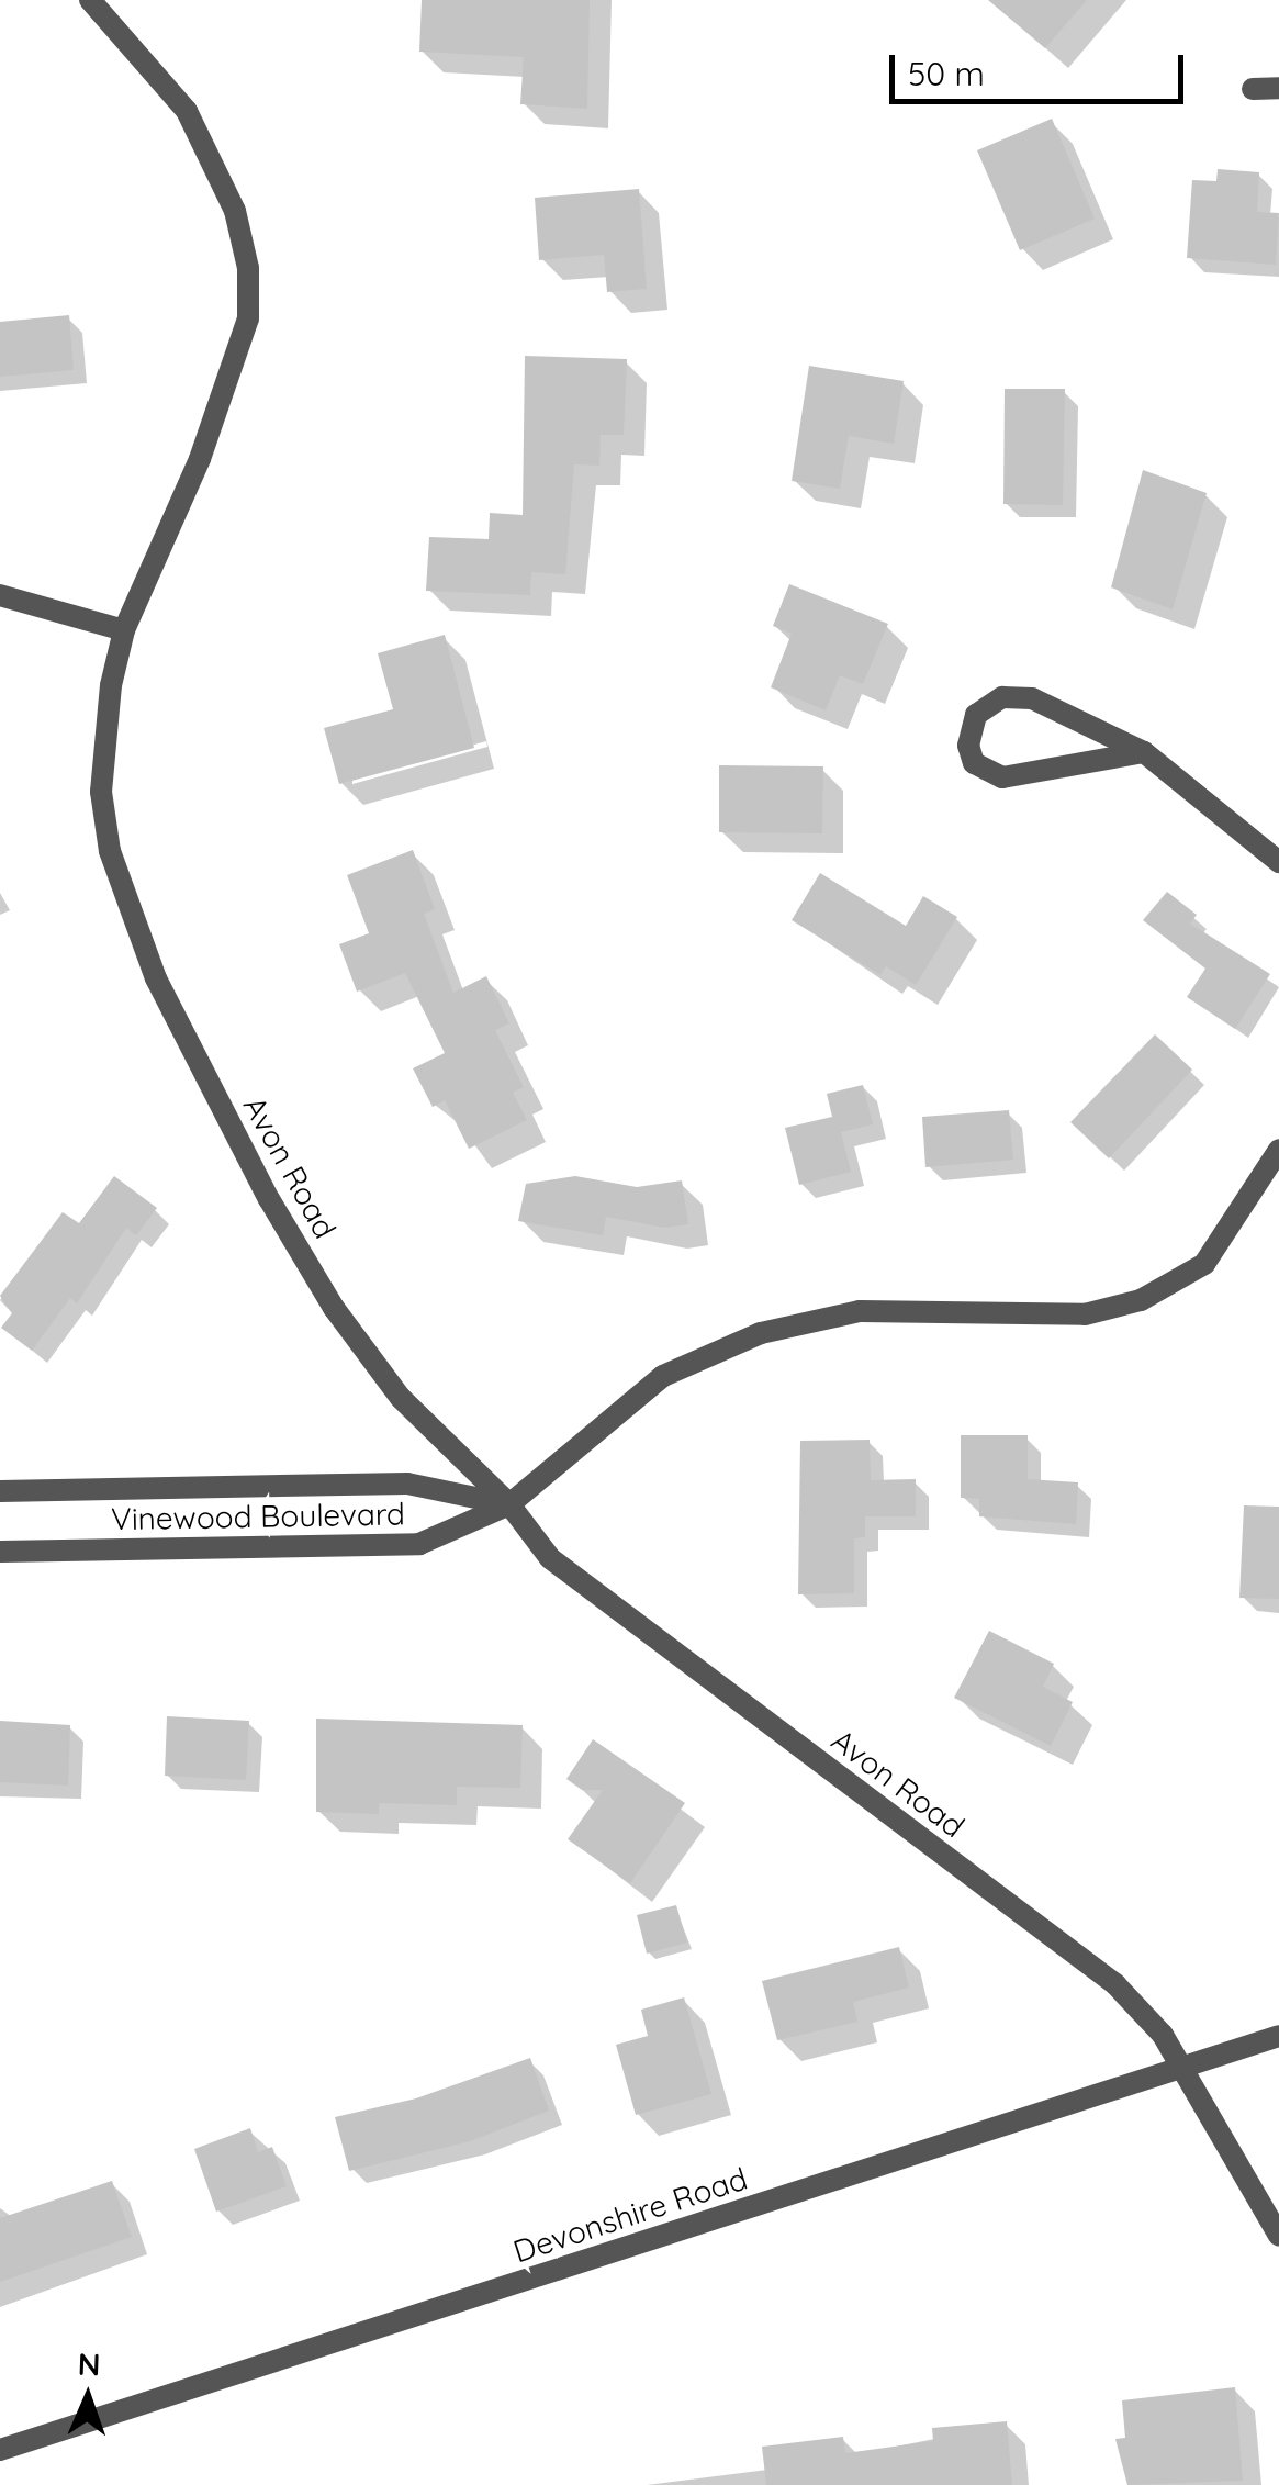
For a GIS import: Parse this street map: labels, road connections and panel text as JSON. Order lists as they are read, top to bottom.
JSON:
{
  "streets": {
    "street": ["Avon Road", "Vinewood Boulevard", "Devonshire Road"]
  },
  "crossings": [
    ["Avon Road", "Vinewood Boulevard"],
    ["Avon Road", "Devonshire Road"]
  ],
  "scale_bar": "50 m",
  "north": "top"
}
